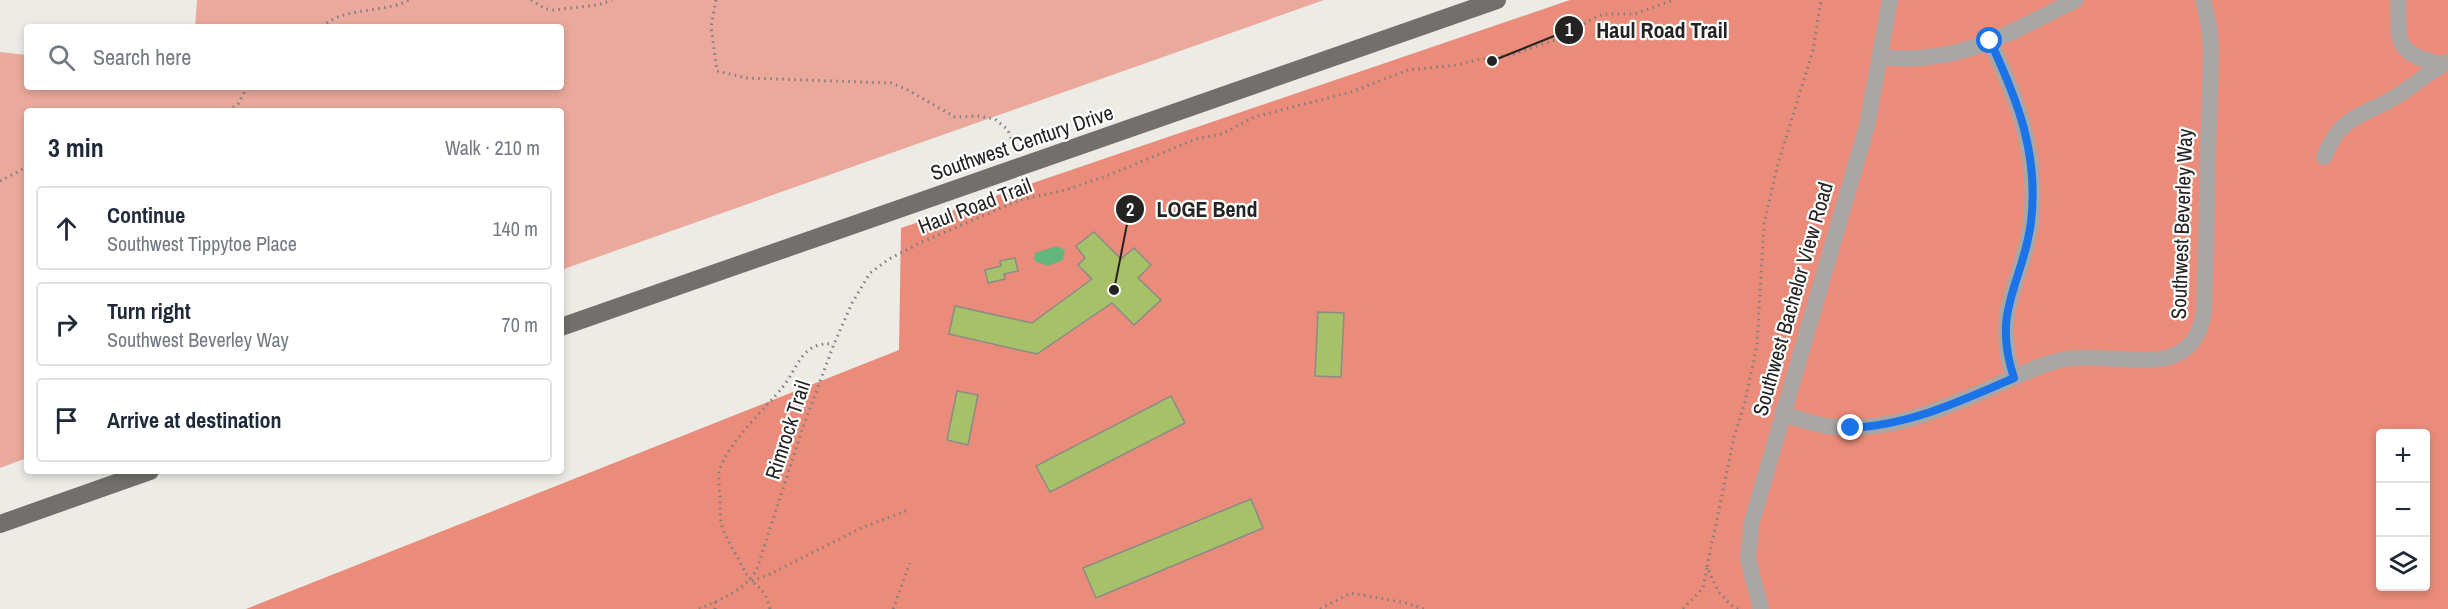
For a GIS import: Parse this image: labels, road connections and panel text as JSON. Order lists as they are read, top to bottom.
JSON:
{
  "streets": {
    "main road": ["Southwest Century Drive"],
    "street": ["Southwest Beverley Way", "Southwest Bachelor View Road"],
    "path": ["Haul Road Trail", "Rimrock Trail"]
  },
  "crossings": [
    ["Haul Road Trail", "Rimrock Trail"],
    ["Southwest Beverley Way", "Southwest Bachelor View Road"]
  ],
  "places": ["Haul Road Trail", "LOGE Bend"],
  "page": {
    "search": "Search here",
    "heading": ["3 min", "Walk · 210 m"],
    "list": [
      ["Continue", "Southwest Tippytoe Place", "140 m"],
      ["Turn right", "Southwest Beverley Way", "70 m"],
      "Arrive at destination"
    ],
    "map_buttons": ["+", "−"]
  }
}
